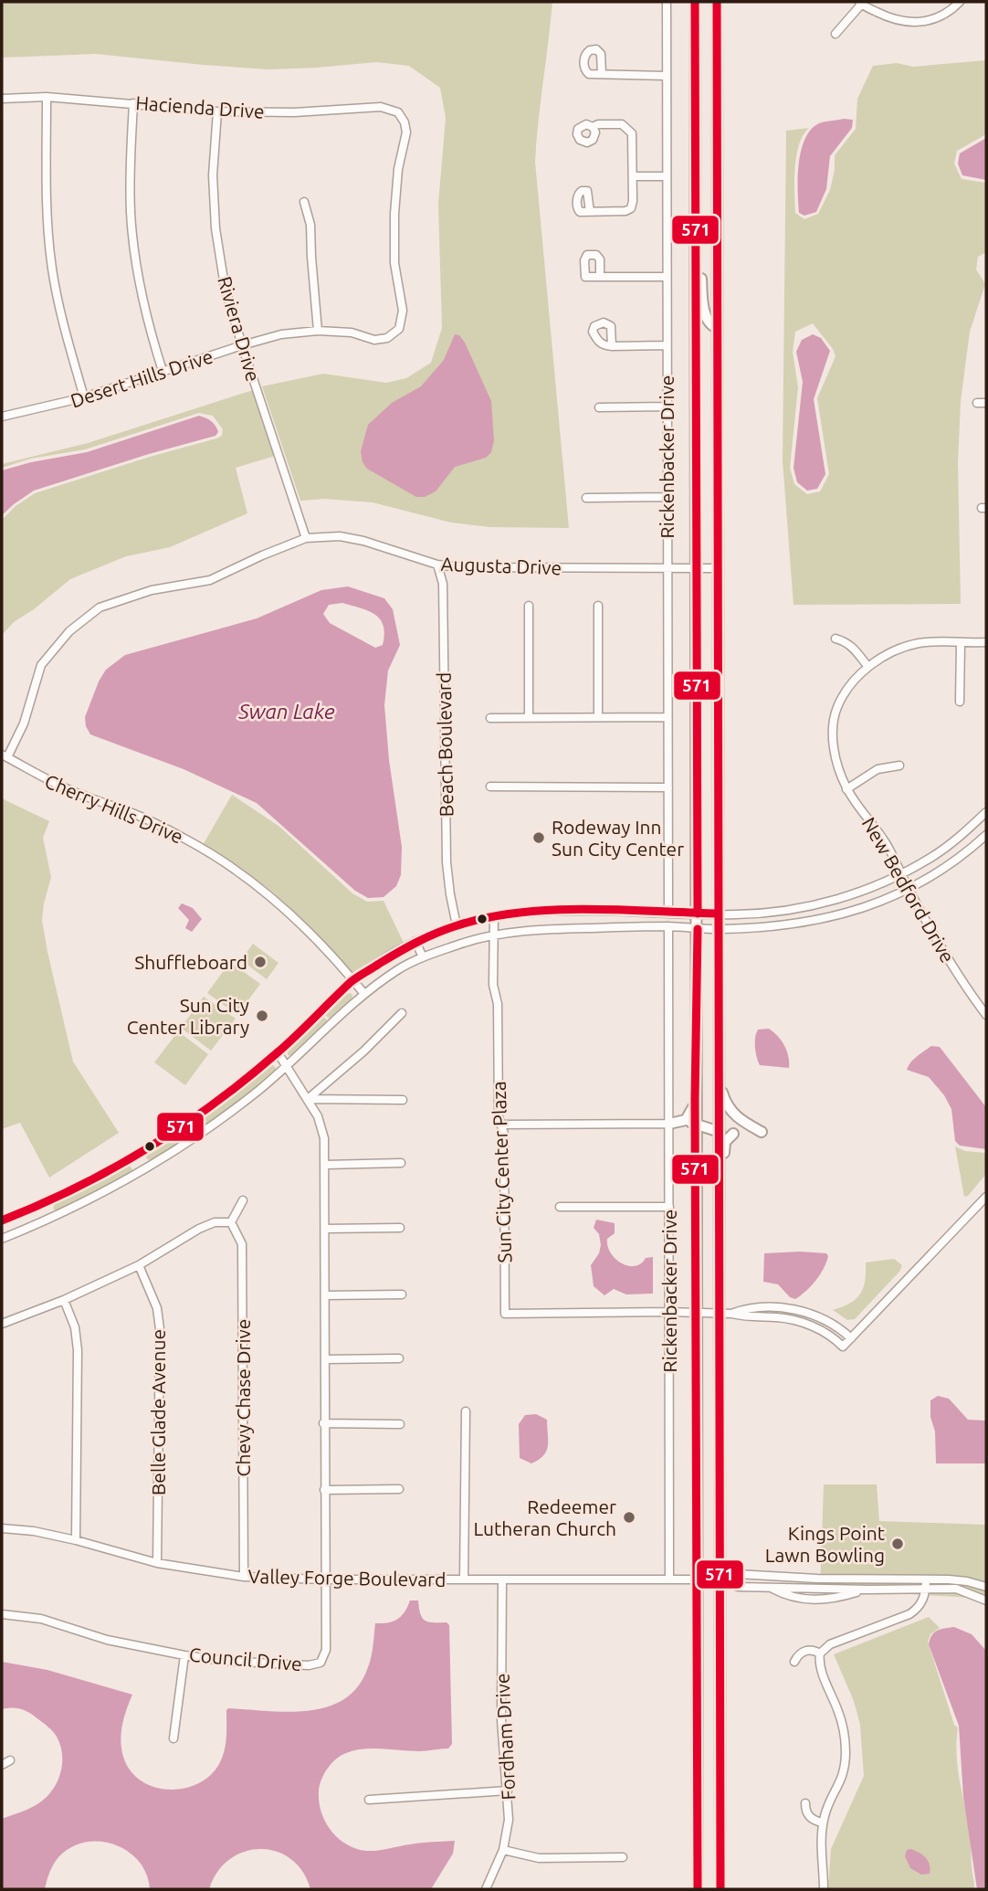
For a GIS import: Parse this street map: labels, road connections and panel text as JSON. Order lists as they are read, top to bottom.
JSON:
{
  "streets": {
    "street": [
      "Hacienda Drive",
      "Riviera Drive",
      "Desert Hills Drive",
      "Rickenbacker Drive",
      "Augusta Drive",
      "Beach Boulevard",
      "Cherry Hills Drive",
      "New Bedford Drive",
      "Sun City Center Plaza",
      "Chevy Chase Drive",
      "Belle Glade Avenue",
      "Valley Forge Boulevard",
      "Council Drive",
      "Fordham Drive"
    ]
  },
  "crossings": [
    ["Hacienda Drive", "Riviera Drive"],
    ["Hacienda Drive", "Desert Hills Drive"],
    ["Riviera Drive", "Desert Hills Drive"],
    ["Riviera Drive", "Augusta Drive"],
    ["Rickenbacker Drive", "Augusta Drive"],
    ["Rickenbacker Drive", "Sun City Center Plaza"],
    ["Rickenbacker Drive", "Valley Forge Boulevard"],
    ["Augusta Drive", "Beach Boulevard"],
    ["Augusta Drive", "Cherry Hills Drive"],
    ["Chevy Chase Drive", "Valley Forge Boulevard"],
    ["Belle Glade Avenue", "Valley Forge Boulevard"],
    ["Valley Forge Boulevard", "Council Drive"],
    ["Valley Forge Boulevard", "Fordham Drive"]
  ],
  "water": ["Swan Lake"],
  "places": [
    "Rodeway Inn Sun City Center",
    "Shuffleboard",
    "Sun City Center Library",
    "Redeemer Lutheran Church",
    "Kings Point Lawn Bowling"
  ],
  "lines": ["transit line 571"]
}
